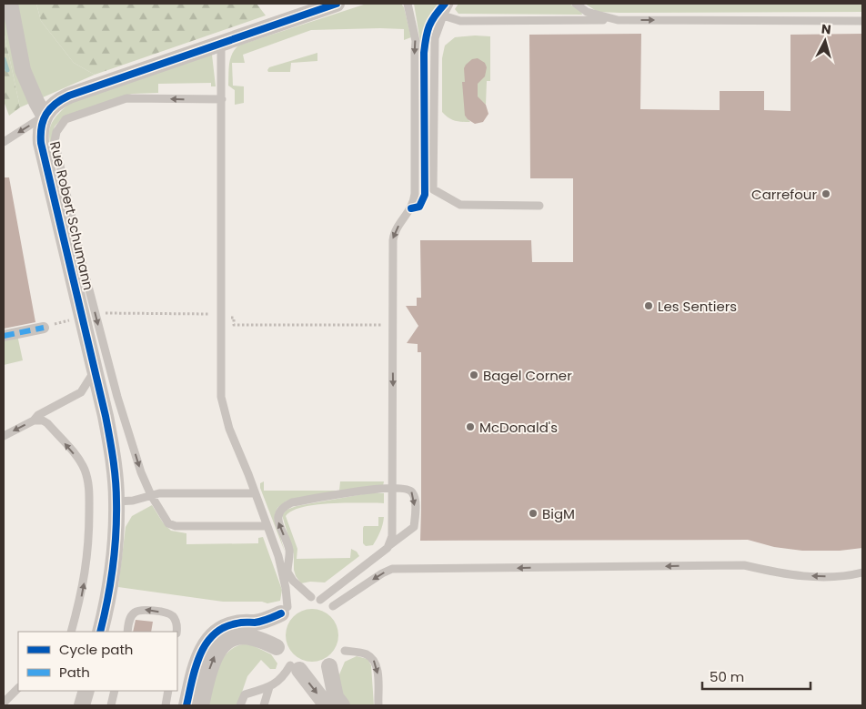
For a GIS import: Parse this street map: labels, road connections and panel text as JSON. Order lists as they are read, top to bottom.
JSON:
{
  "streets": {
    "street": ["Rue Robert Schumann"]
  },
  "places": [
    "Carrefour",
    "Les Sentiers",
    "Bagel Corner",
    "McDonald's",
    "BigM"
  ],
  "legend": ["Cycle path", "Path"],
  "scale_bar": "50 m",
  "north": "top"
}
